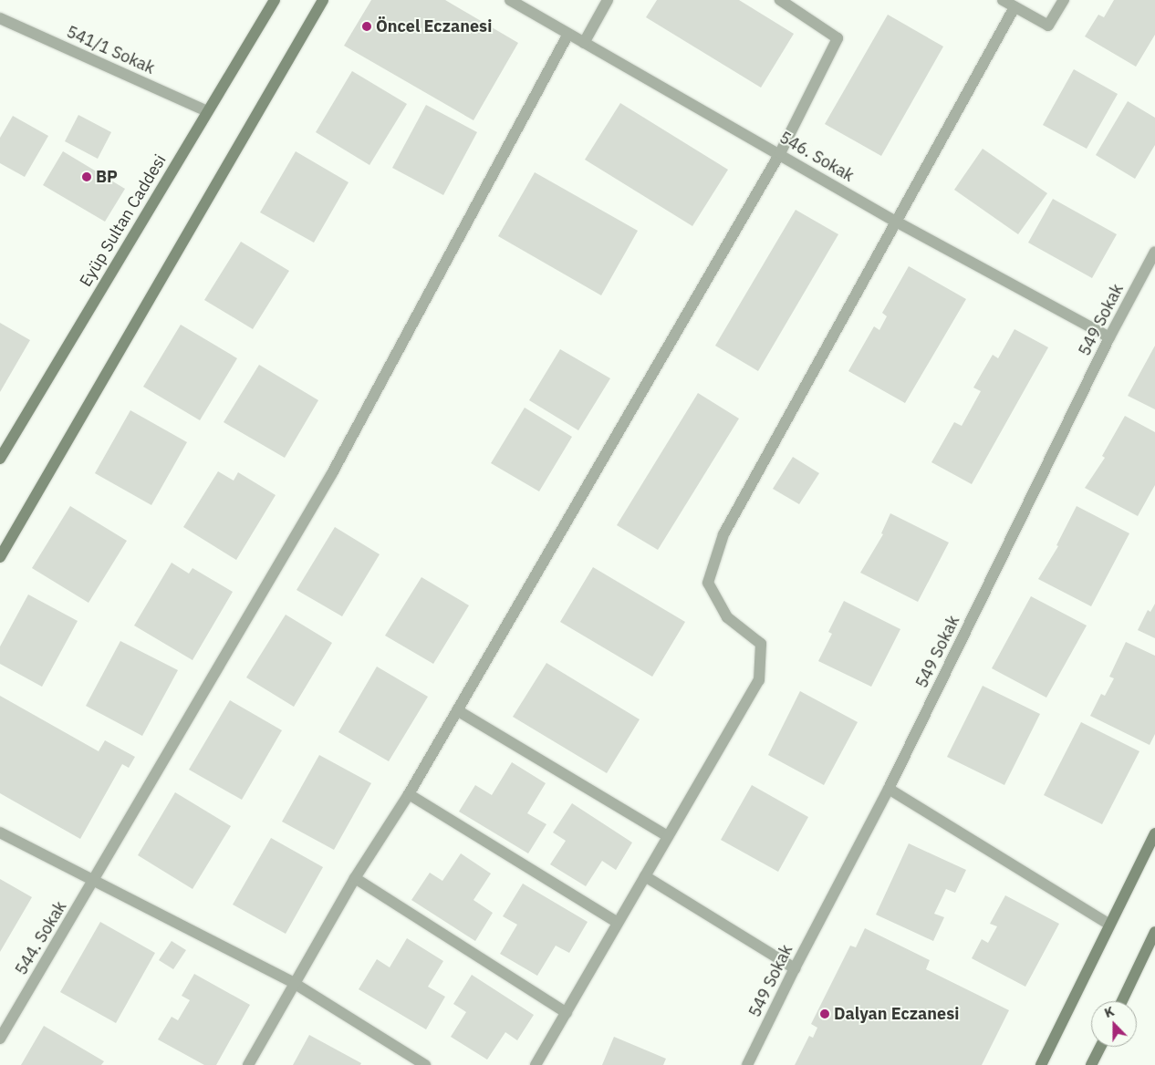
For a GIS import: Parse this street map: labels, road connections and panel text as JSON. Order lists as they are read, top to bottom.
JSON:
{
  "streets": {
    "main road": ["Eyüp Sultan Caddesi"],
    "street": [
      "541/1 Sokak",
      "546. Sokak",
      "549 Sokak",
      "544. Sokak"
    ]
  },
  "crossings": [
    ["541/1 Sokak", "Eyüp Sultan Caddesi"],
    ["546. Sokak", "549 Sokak"],
    ["546. Sokak", "544. Sokak"]
  ],
  "places": ["Öncel Eczanesi", "BP", "Dalyan Eczanesi"],
  "north": "top"
}
